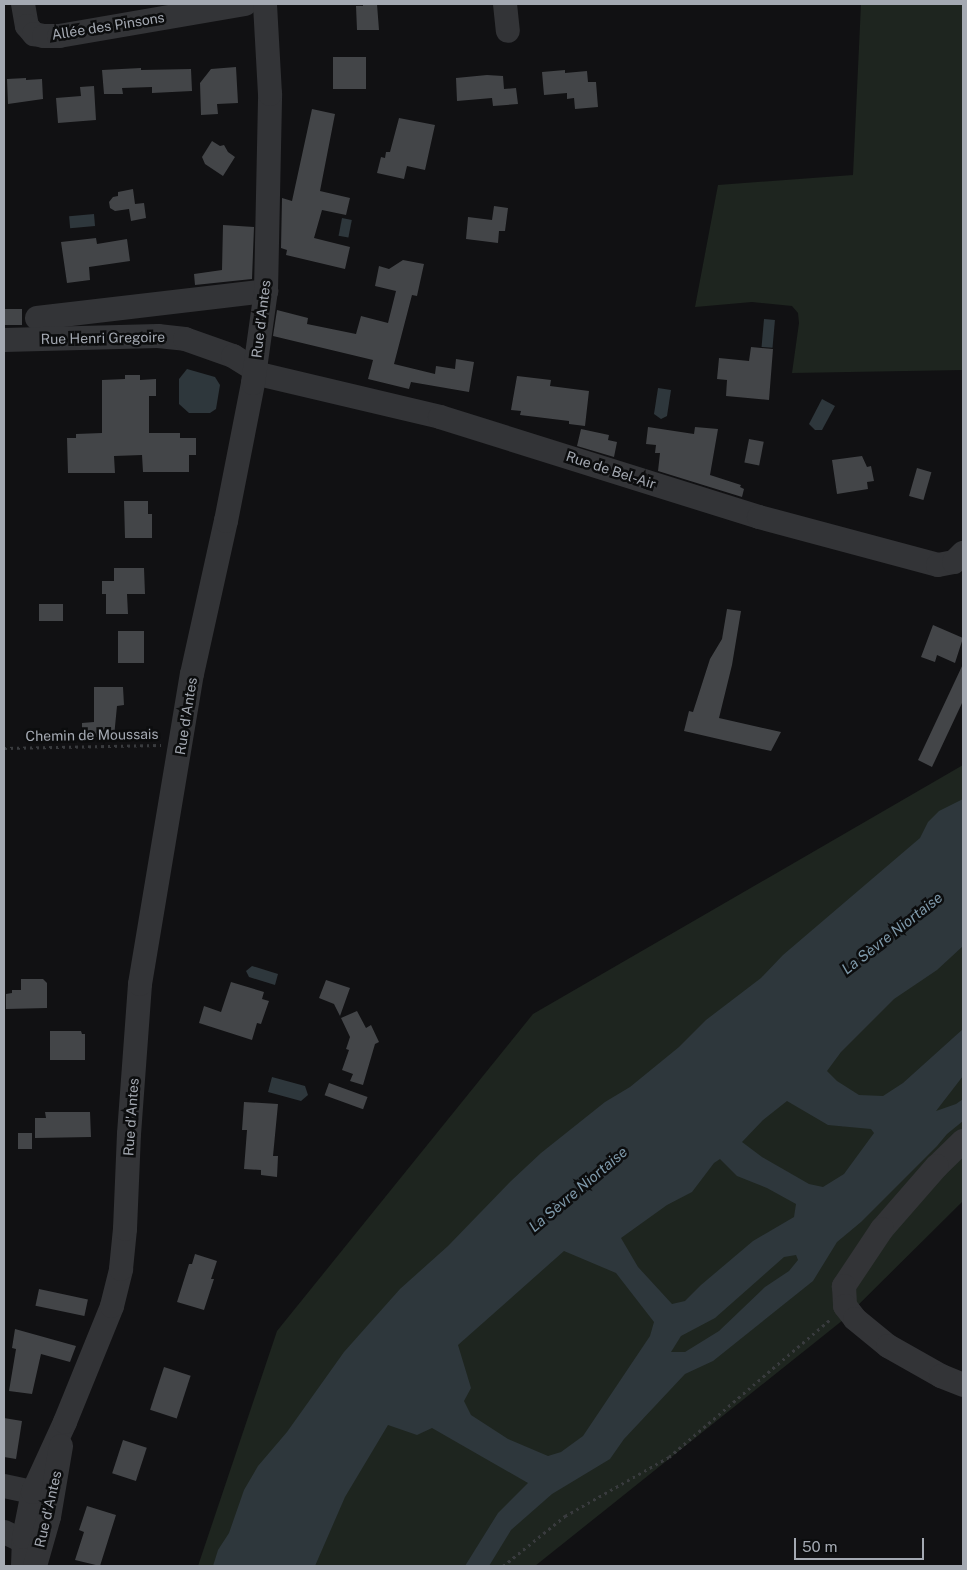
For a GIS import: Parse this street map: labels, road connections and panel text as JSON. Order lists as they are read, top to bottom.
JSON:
{
  "streets": {
    "street": [
      "Allée des Pinsons",
      "Rue d'Antes",
      "Rue Henri Gregoire",
      "Rue de Bel-Air"
    ],
    "path": ["Chemin de Moussais"]
  },
  "crossings": [
    ["Rue d'Antes", "Rue Henri Gregoire"],
    ["Rue d'Antes", "Rue de Bel-Air"],
    ["Rue d'Antes", "Chemin de Moussais"],
    ["Rue Henri Gregoire", "Rue de Bel-Air"]
  ],
  "water": ["La Sèvre Niortaise"],
  "scale_bar": "50 m"
}
